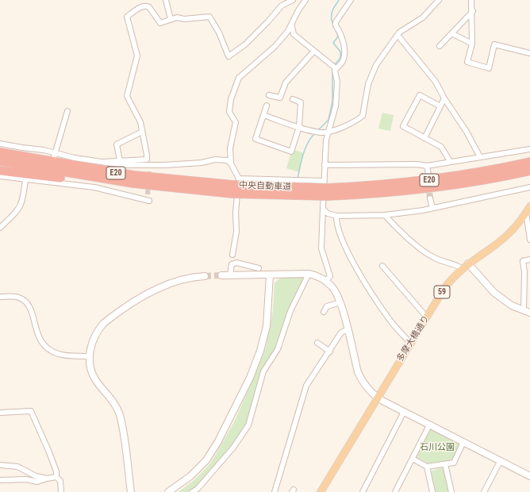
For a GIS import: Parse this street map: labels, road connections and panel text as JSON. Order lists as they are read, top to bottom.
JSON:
{
  "streets": {
    "highway": ["E20", "中央自動車道"],
    "main road": ["59", "多摩大橋通り"]
  },
  "parks": ["石川公園"]
}
